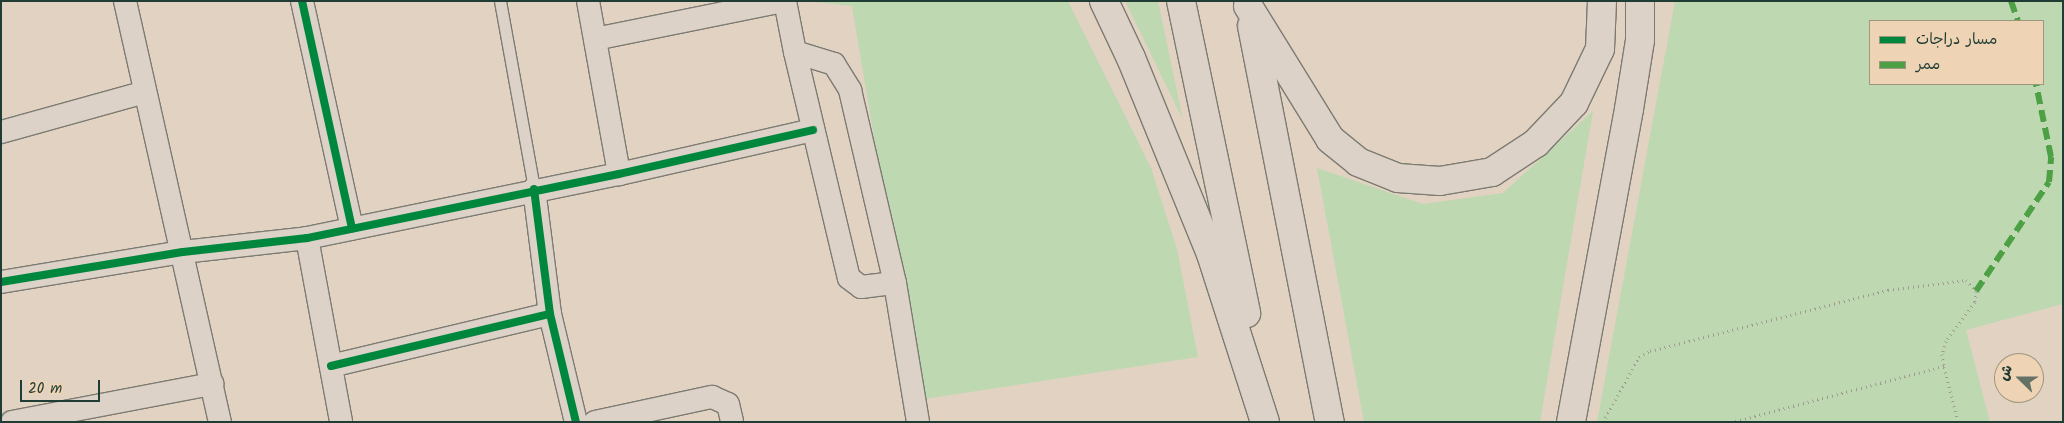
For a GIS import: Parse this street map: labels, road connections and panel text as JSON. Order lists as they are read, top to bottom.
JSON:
{
  "legend": ["مسار دراجات", "ممر"],
  "scale_bar": "20 m",
  "north": "left"
}
